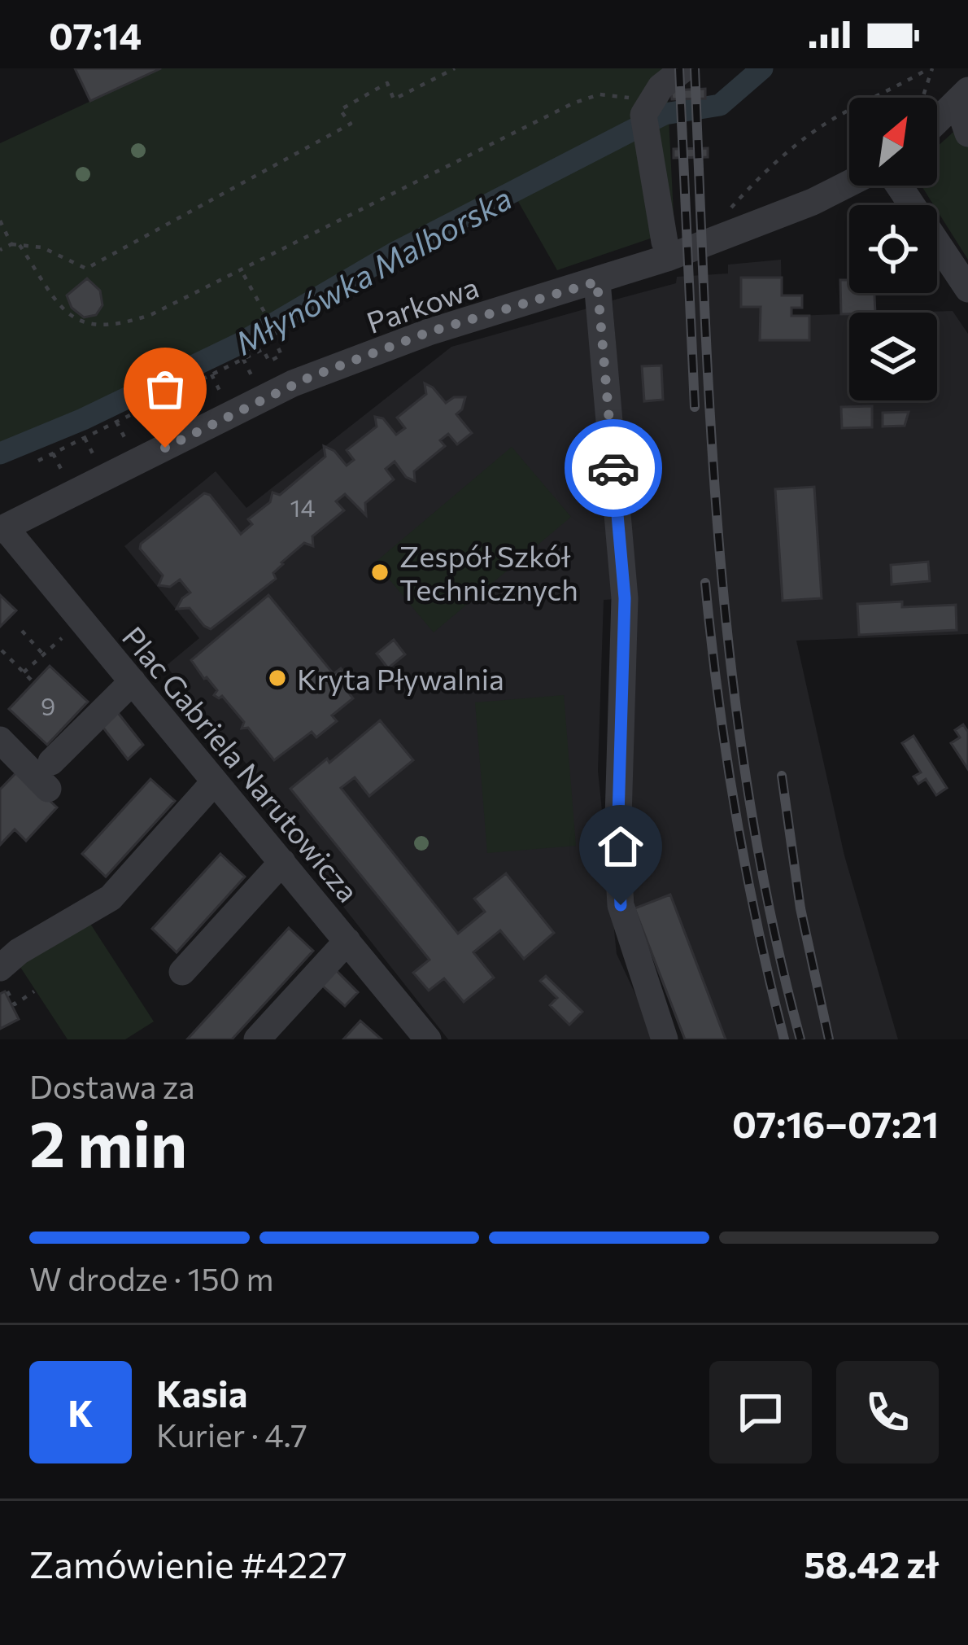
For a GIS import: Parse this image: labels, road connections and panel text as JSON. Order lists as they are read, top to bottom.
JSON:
{
  "streets": {
    "street": ["Parkowa", "Plac Gabriela Narutowicza"]
  },
  "crossings": [
    ["Parkowa", "Plac Gabriela Narutowicza"]
  ],
  "water": ["Młynówka Malborska"],
  "places": ["Zespół Szkół Technicznych", "Kryta Pływalnia"],
  "house_numbers": ["14", "9"],
  "north": "top right",
  "page": {
    "status": "07:14",
    "heading": ["2 min", "Dostawa za", "07:16–07:21"],
    "panel": [
      "Kasia",
      "Kurier · 4.7",
      "Zamówienie #4227",
      "58.42 zł"
    ],
    "bar": "W drodze · 150 m",
    "round": "K"
  }
}
